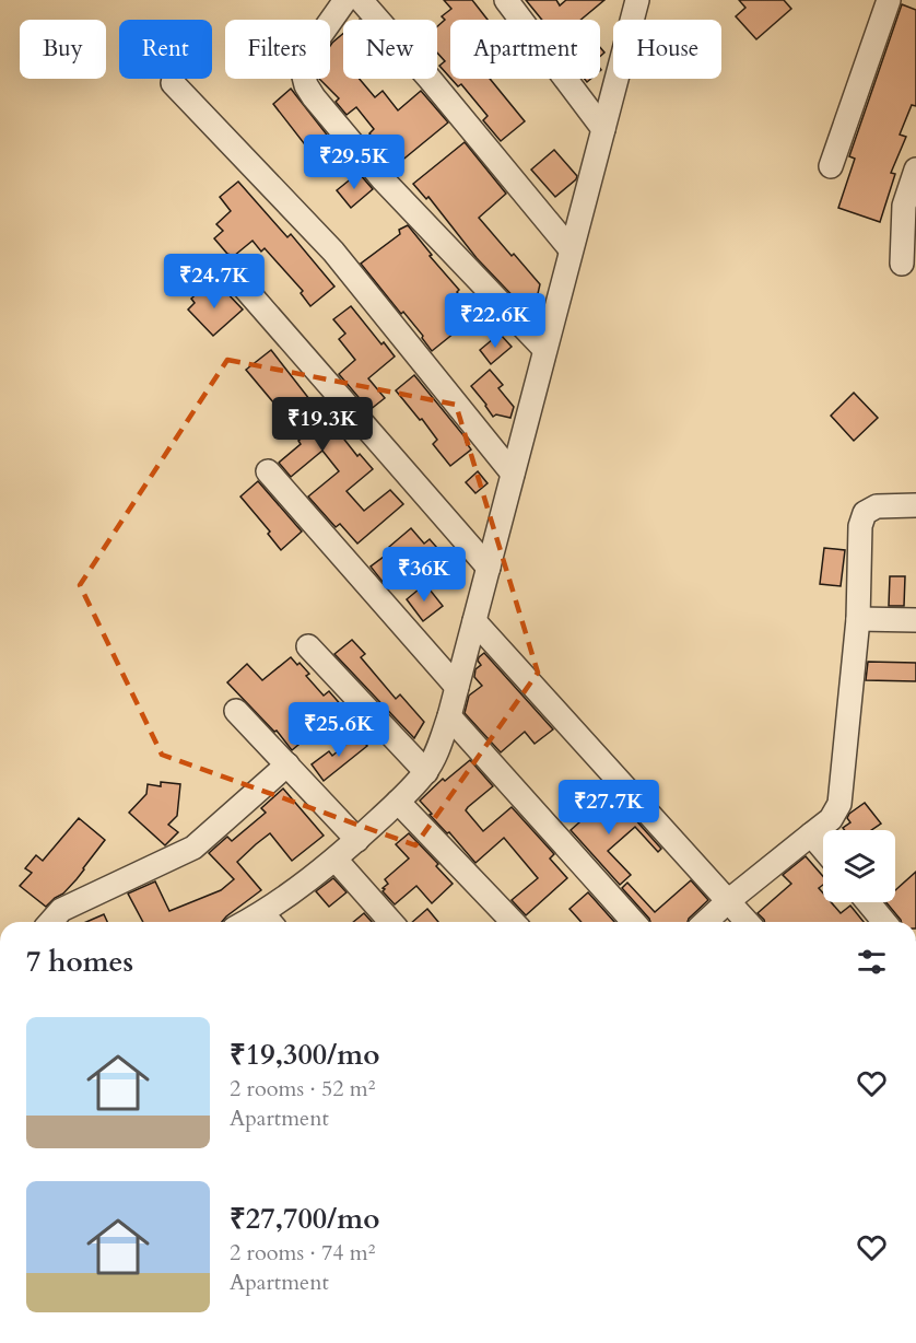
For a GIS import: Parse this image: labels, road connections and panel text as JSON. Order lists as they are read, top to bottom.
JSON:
{
  "page": {
    "chip": [
      "Buy",
      "Rent",
      "Filters",
      "New",
      "Apartment",
      "House"
    ],
    "price": [
      "₹29.5K",
      "₹24.7K",
      "₹22.6K",
      "₹19.3K",
      "₹36K",
      "₹25.6K",
      "₹27.7K"
    ],
    "heading": "7 homes",
    "list": [
      {
        "name": "₹19,300/mo",
        "note": "2 rooms · 52 m² · Apartment"
      },
      {
        "name": "₹27,700/mo",
        "note": "2 rooms · 74 m² · Apartment"
      }
    ]
  }
}
